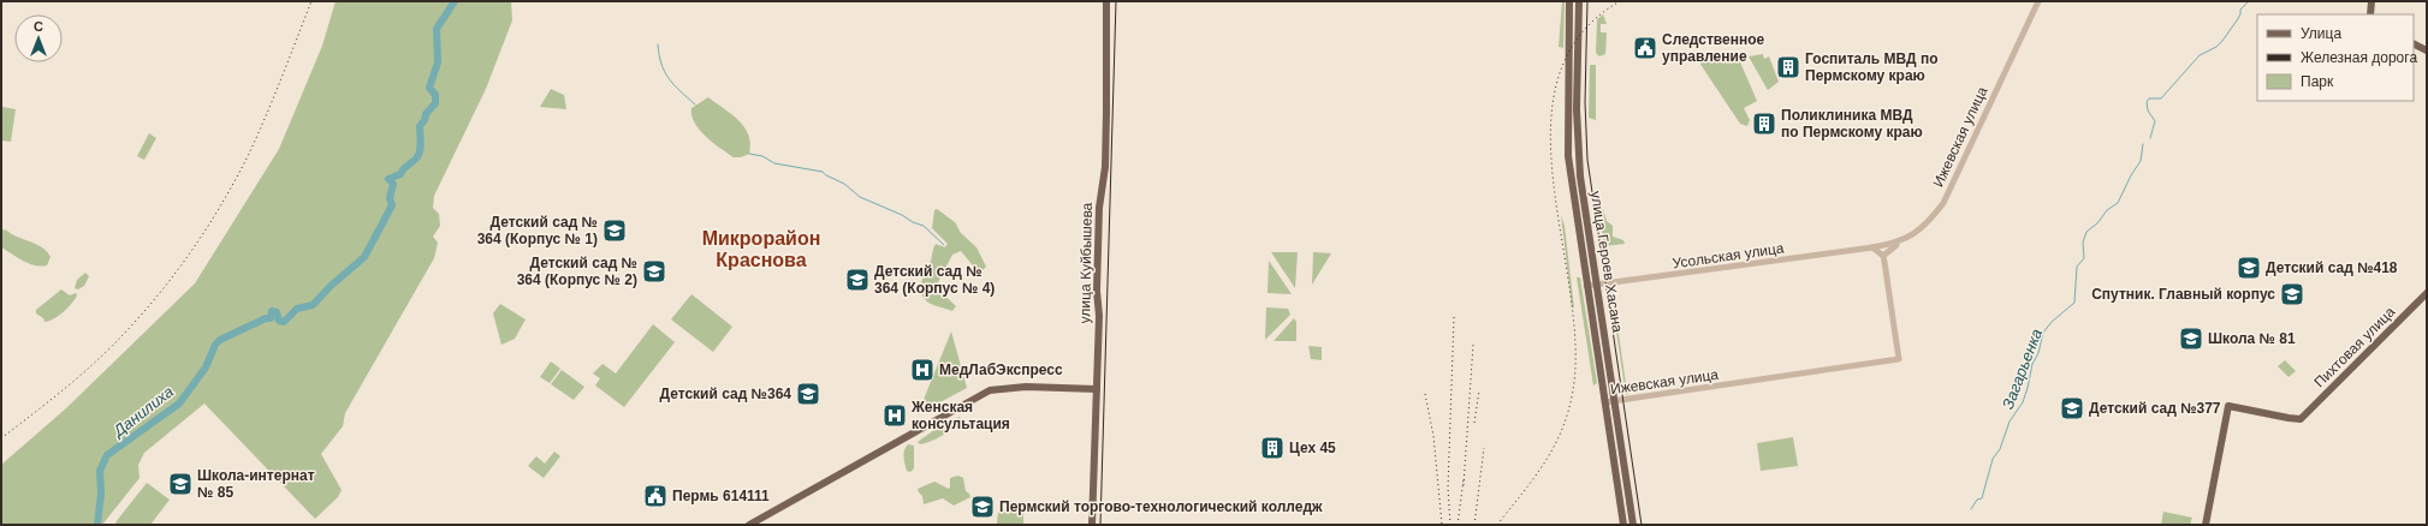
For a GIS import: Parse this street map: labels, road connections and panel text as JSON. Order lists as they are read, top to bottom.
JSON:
{
  "streets": {
    "main road": ["улица Героев Хасана", "улица Куйбышева", "Пихтовая улица"],
    "street": ["Ижевская улица", "Усольская улица"]
  },
  "crossings": [
    ["Ижевская улица", "Усольская улица"],
    ["Ижевская улица", "улица Героев Хасана"],
    ["Усольская улица", "улица Героев Хасана"]
  ],
  "districts": ["Микрорайон Краснова"],
  "water": ["Загарьенка", "Данилиха"],
  "places": {
    "public building": ["Следственное управление", "Пермь 614111"],
    "building": ["Госпиталь МВД по Пермскому краю", "Поликлиника МВД по Пермскому краю", "Цех 45"],
    "school or university": [
      "Детский сад № 364 (Корпус № 1)",
      "Детский сад №418",
      "Детский сад № 364 (Корпус № 2)",
      "Детский сад № 364 (Корпус № 4)",
      "Спутник. Главный корпус",
      "Школа № 81",
      "Детский сад №364",
      "Детский сад №377",
      "Школа-интернат № 85",
      "Пермский торгово-технологический колледж"
    ],
    "hospital": ["МедЛабЭкспресс", "Женская консультация"]
  },
  "legend": ["Улица", "Железная дорога", "Парк"],
  "north": "top"
}
